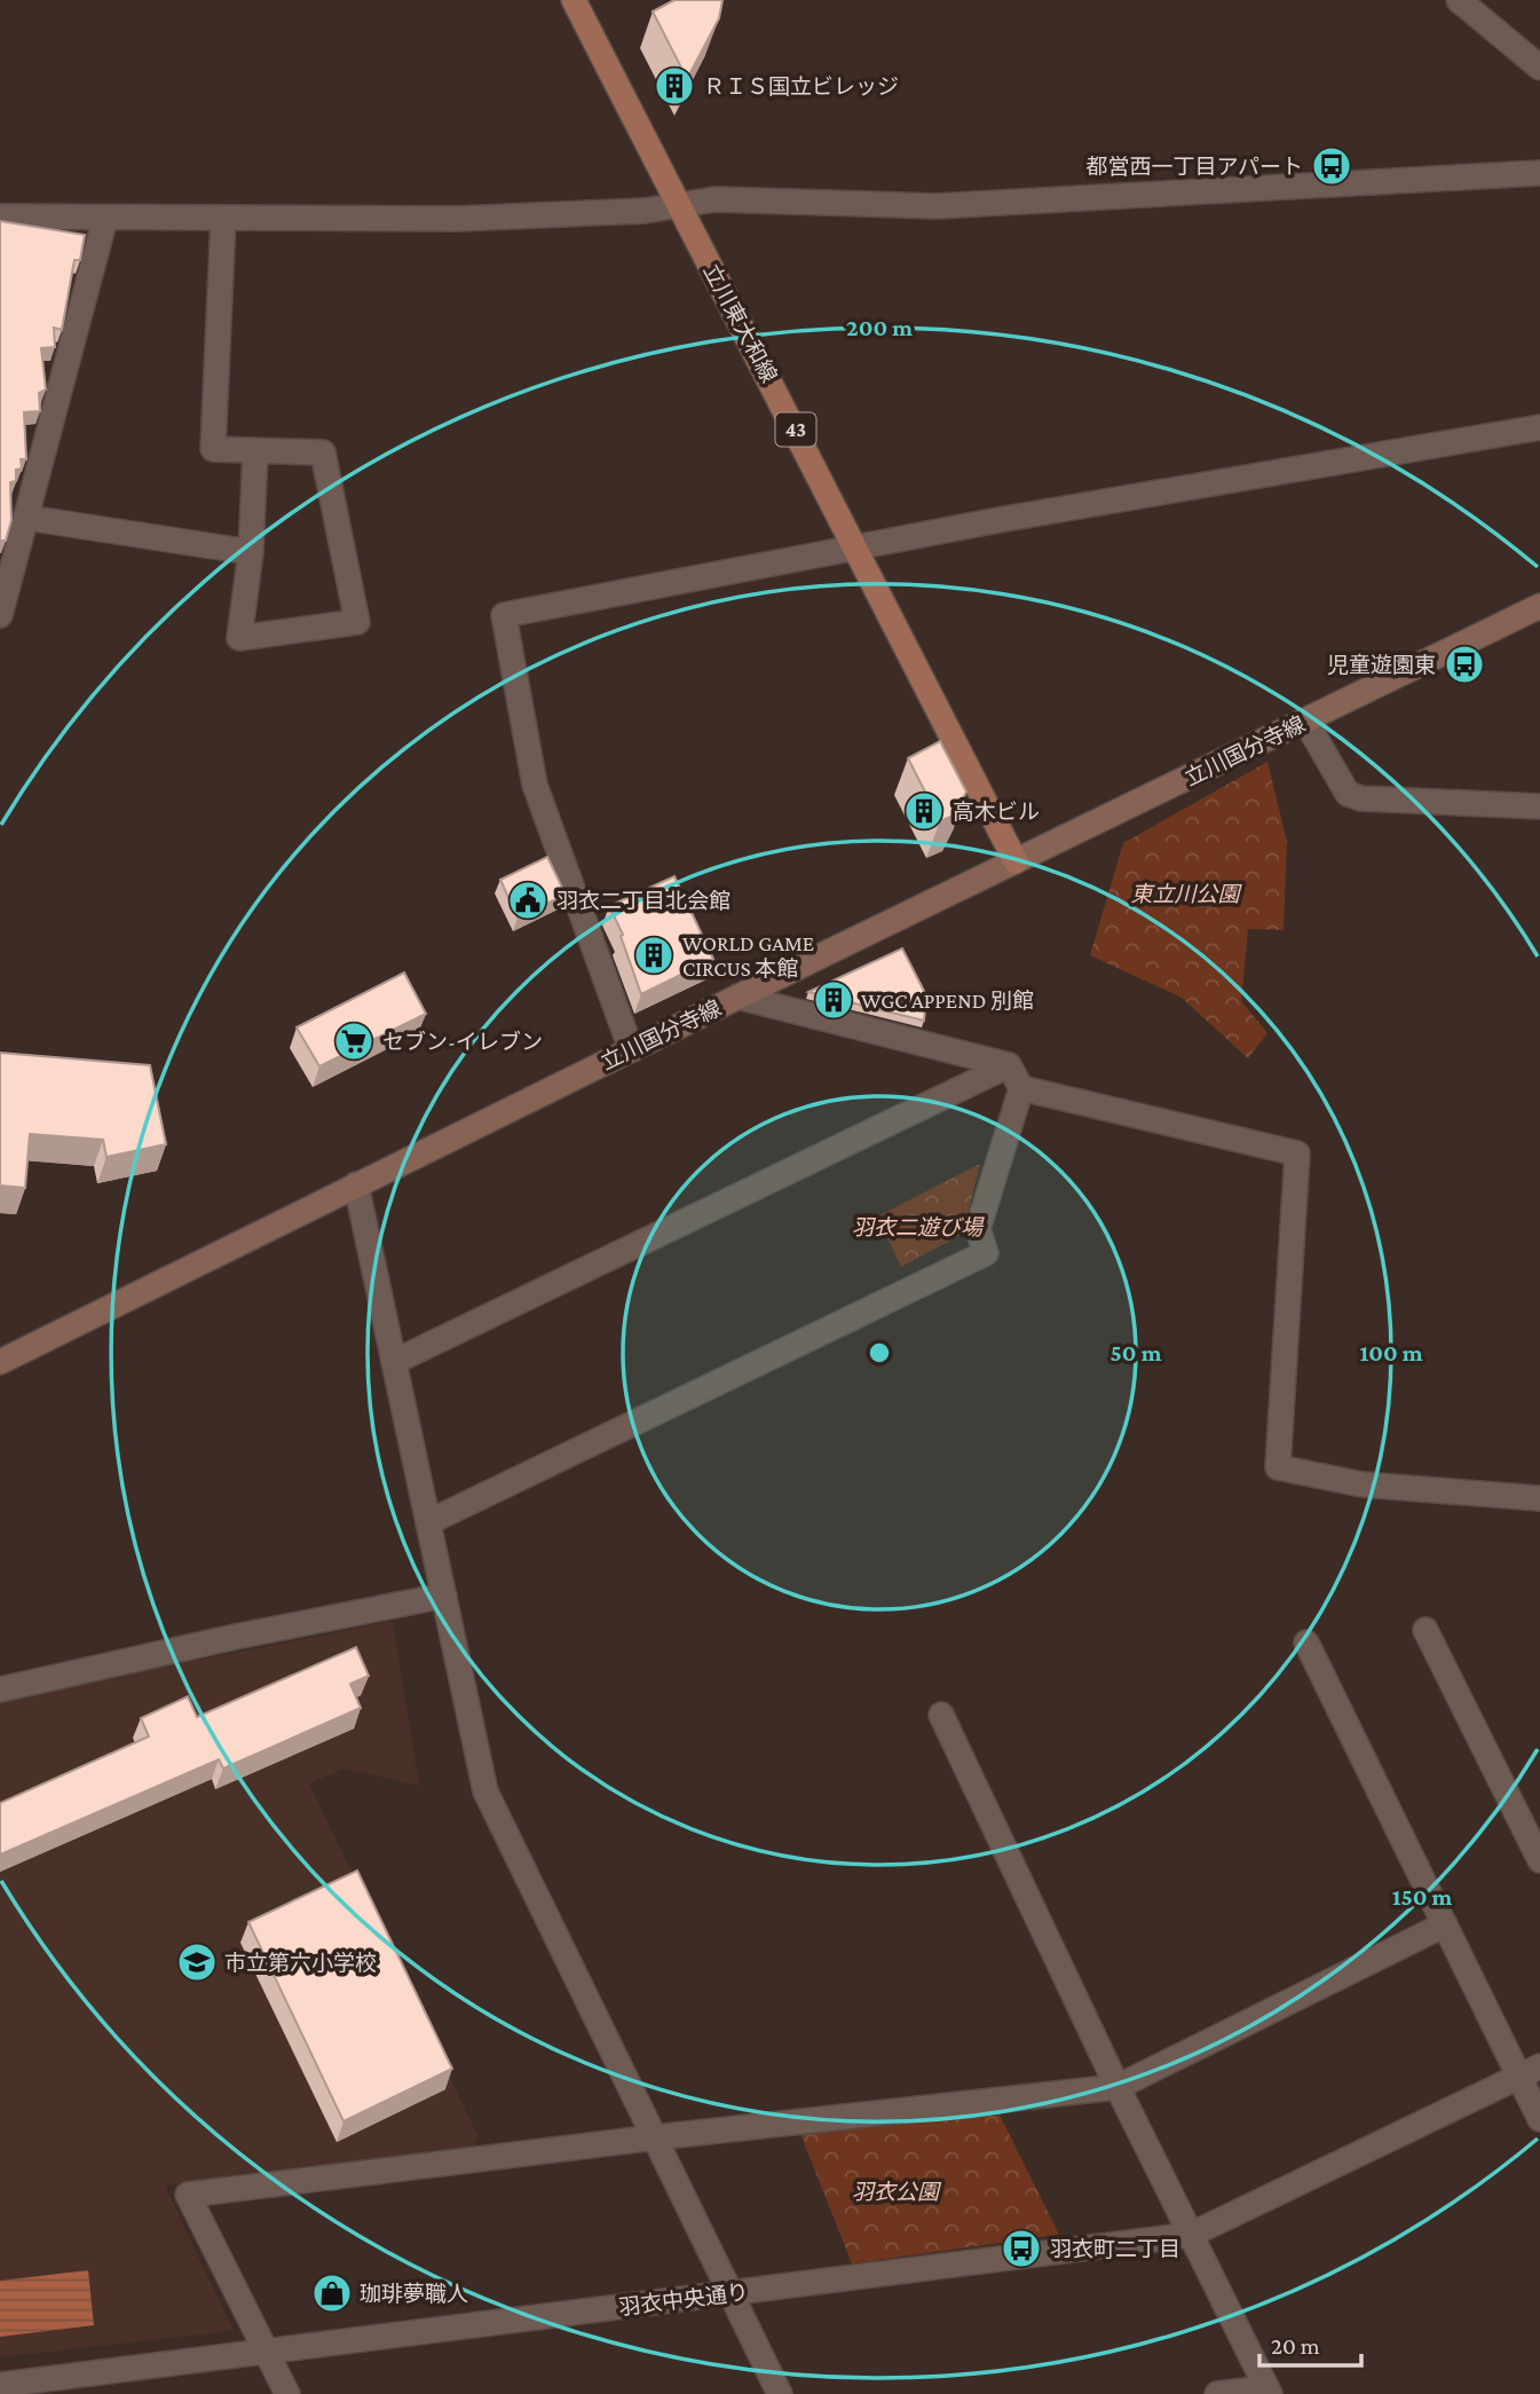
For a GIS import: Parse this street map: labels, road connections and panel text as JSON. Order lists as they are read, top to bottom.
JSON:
{
  "streets": {
    "main road": ["立川東大和線", "43", "立川国分寺線"],
    "street": ["羽衣中央通り"]
  },
  "crossings": [
    ["立川東大和線", "立川国分寺線"]
  ],
  "parks": ["東立川公園", "羽衣二遊び場", "羽衣公園"],
  "places": {
    "building": [
      "ＲＩＳ国立ビレッジ",
      "高木ビル",
      "WORLD GAME CIRCUS 本館",
      "WGC APPEND 別館"
    ],
    "bus stop": ["都営西一丁目アパート", "児童遊園東", "羽衣町二丁目"],
    "public building": ["羽衣二丁目北会館"],
    "supermarket": ["セブン-イレブン"],
    "school or university": ["市立第六小学校"],
    "shop": ["珈琲夢職人"]
  },
  "scale_bar": "20 m",
  "rings": [
    "200 m",
    "50 m",
    "100 m",
    "150 m"
  ]
}
